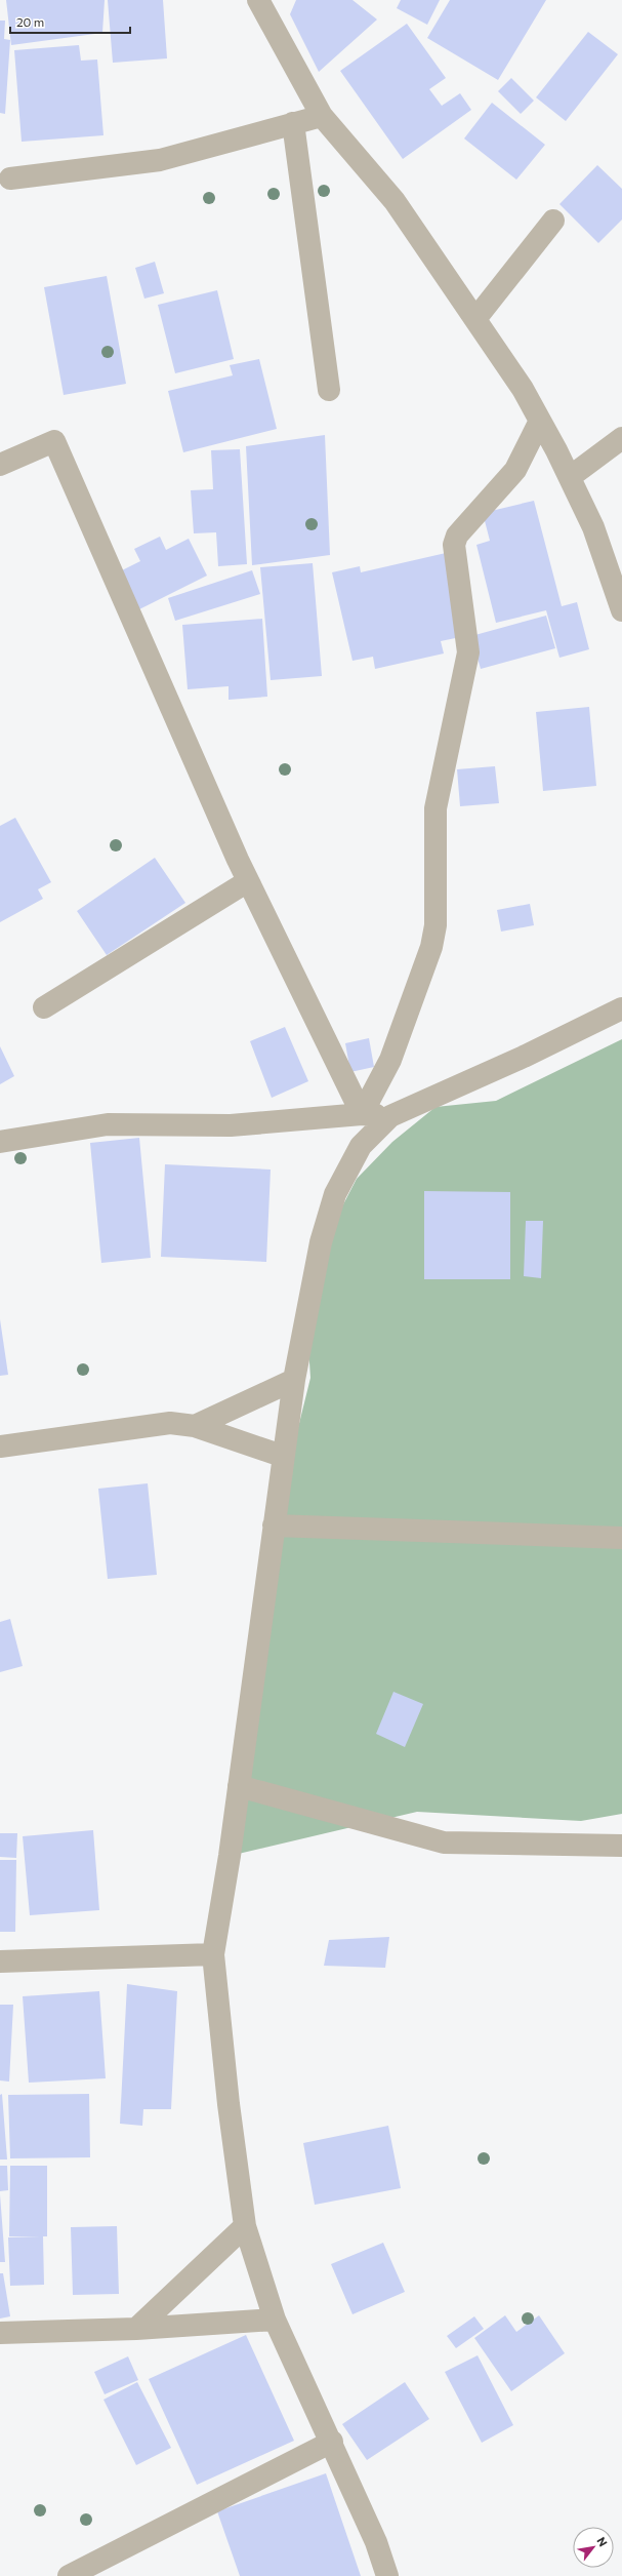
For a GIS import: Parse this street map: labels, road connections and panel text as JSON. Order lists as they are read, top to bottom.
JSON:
{
  "scale_bar": "20 m",
  "north": "top right"
}
